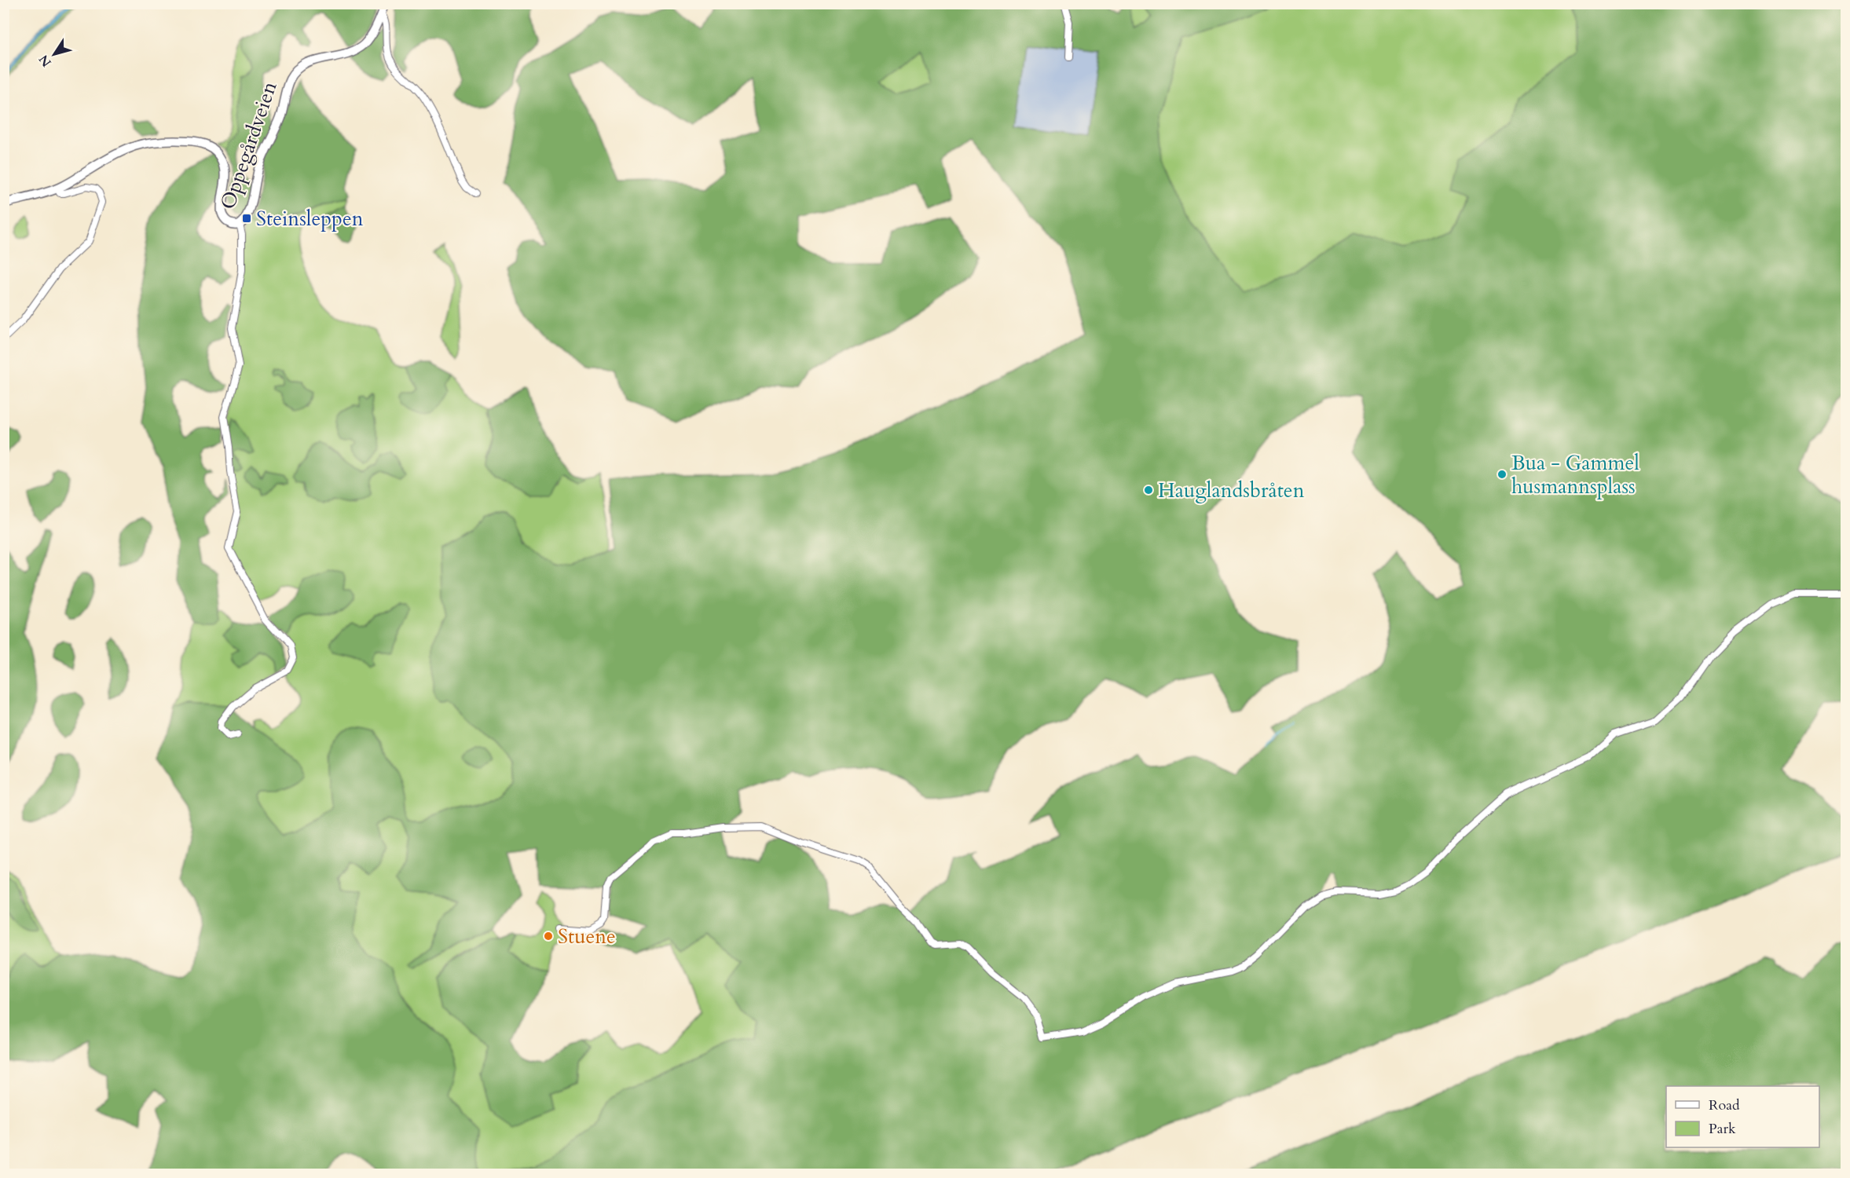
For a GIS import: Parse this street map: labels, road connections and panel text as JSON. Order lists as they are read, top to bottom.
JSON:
{
  "streets": {
    "main road": ["Oppegårdveien"]
  },
  "places": {
    "transit": ["Steinsleppen"],
    "other": ["Bua - Gammel husmannsplass", "Hauglandsbråten", "Stuene"]
  },
  "legend": ["Road", "Park"],
  "north": "bottom left"
}
